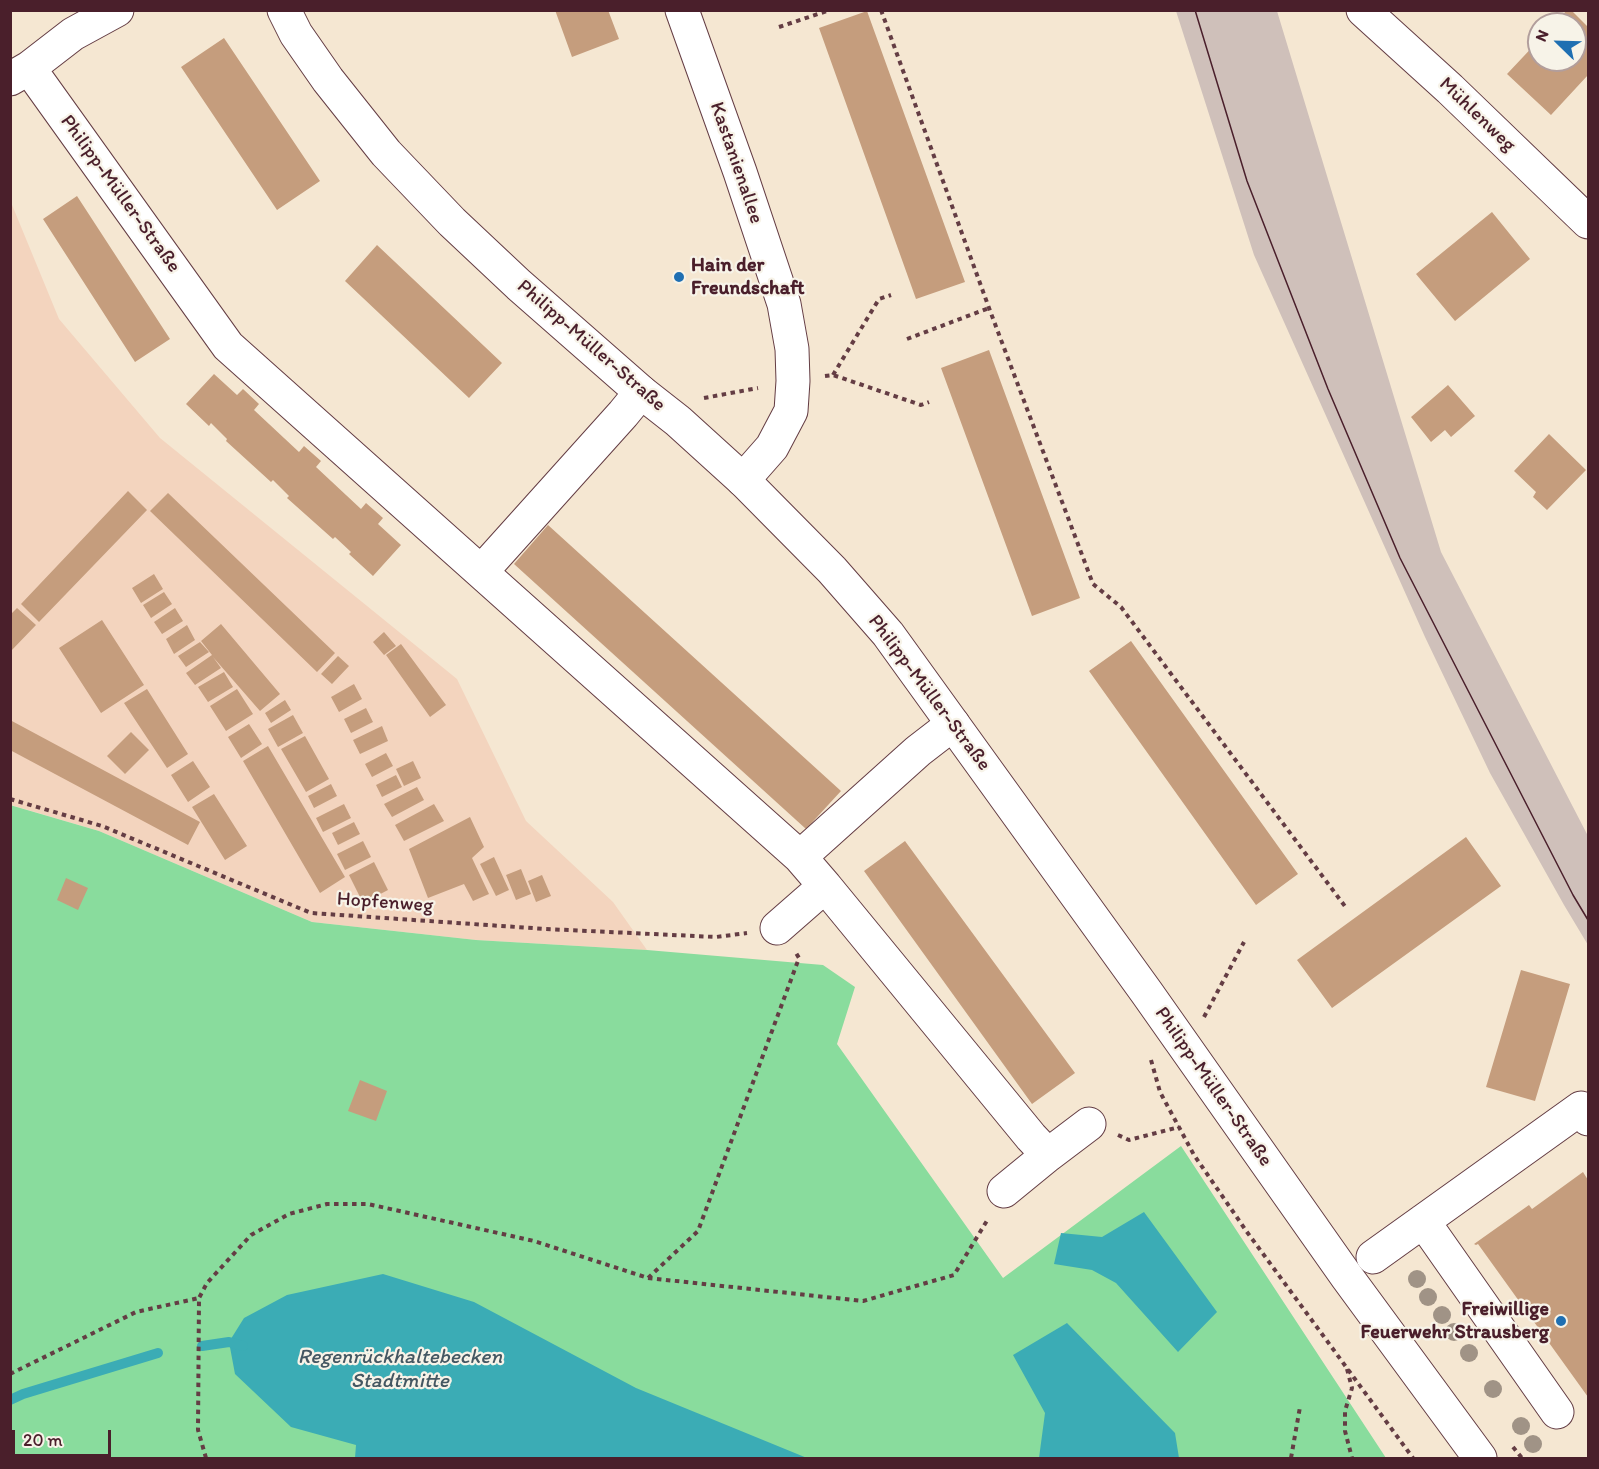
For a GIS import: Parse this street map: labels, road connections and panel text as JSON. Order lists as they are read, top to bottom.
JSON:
{
  "streets": {
    "main road": ["Mühlenweg", "Kastanienallee", "Philipp-Müller-Straße"],
    "path": ["Hopfenweg"]
  },
  "crossings": [
    ["Kastanienallee", "Philipp-Müller-Straße"]
  ],
  "water": ["Regenrückhaltebecken Stadtmitte"],
  "places": ["Hain der Freundschaft", "Freiwillige Feuerwehr Strausberg"],
  "scale_bar": "20 m",
  "north": "top left"
}
